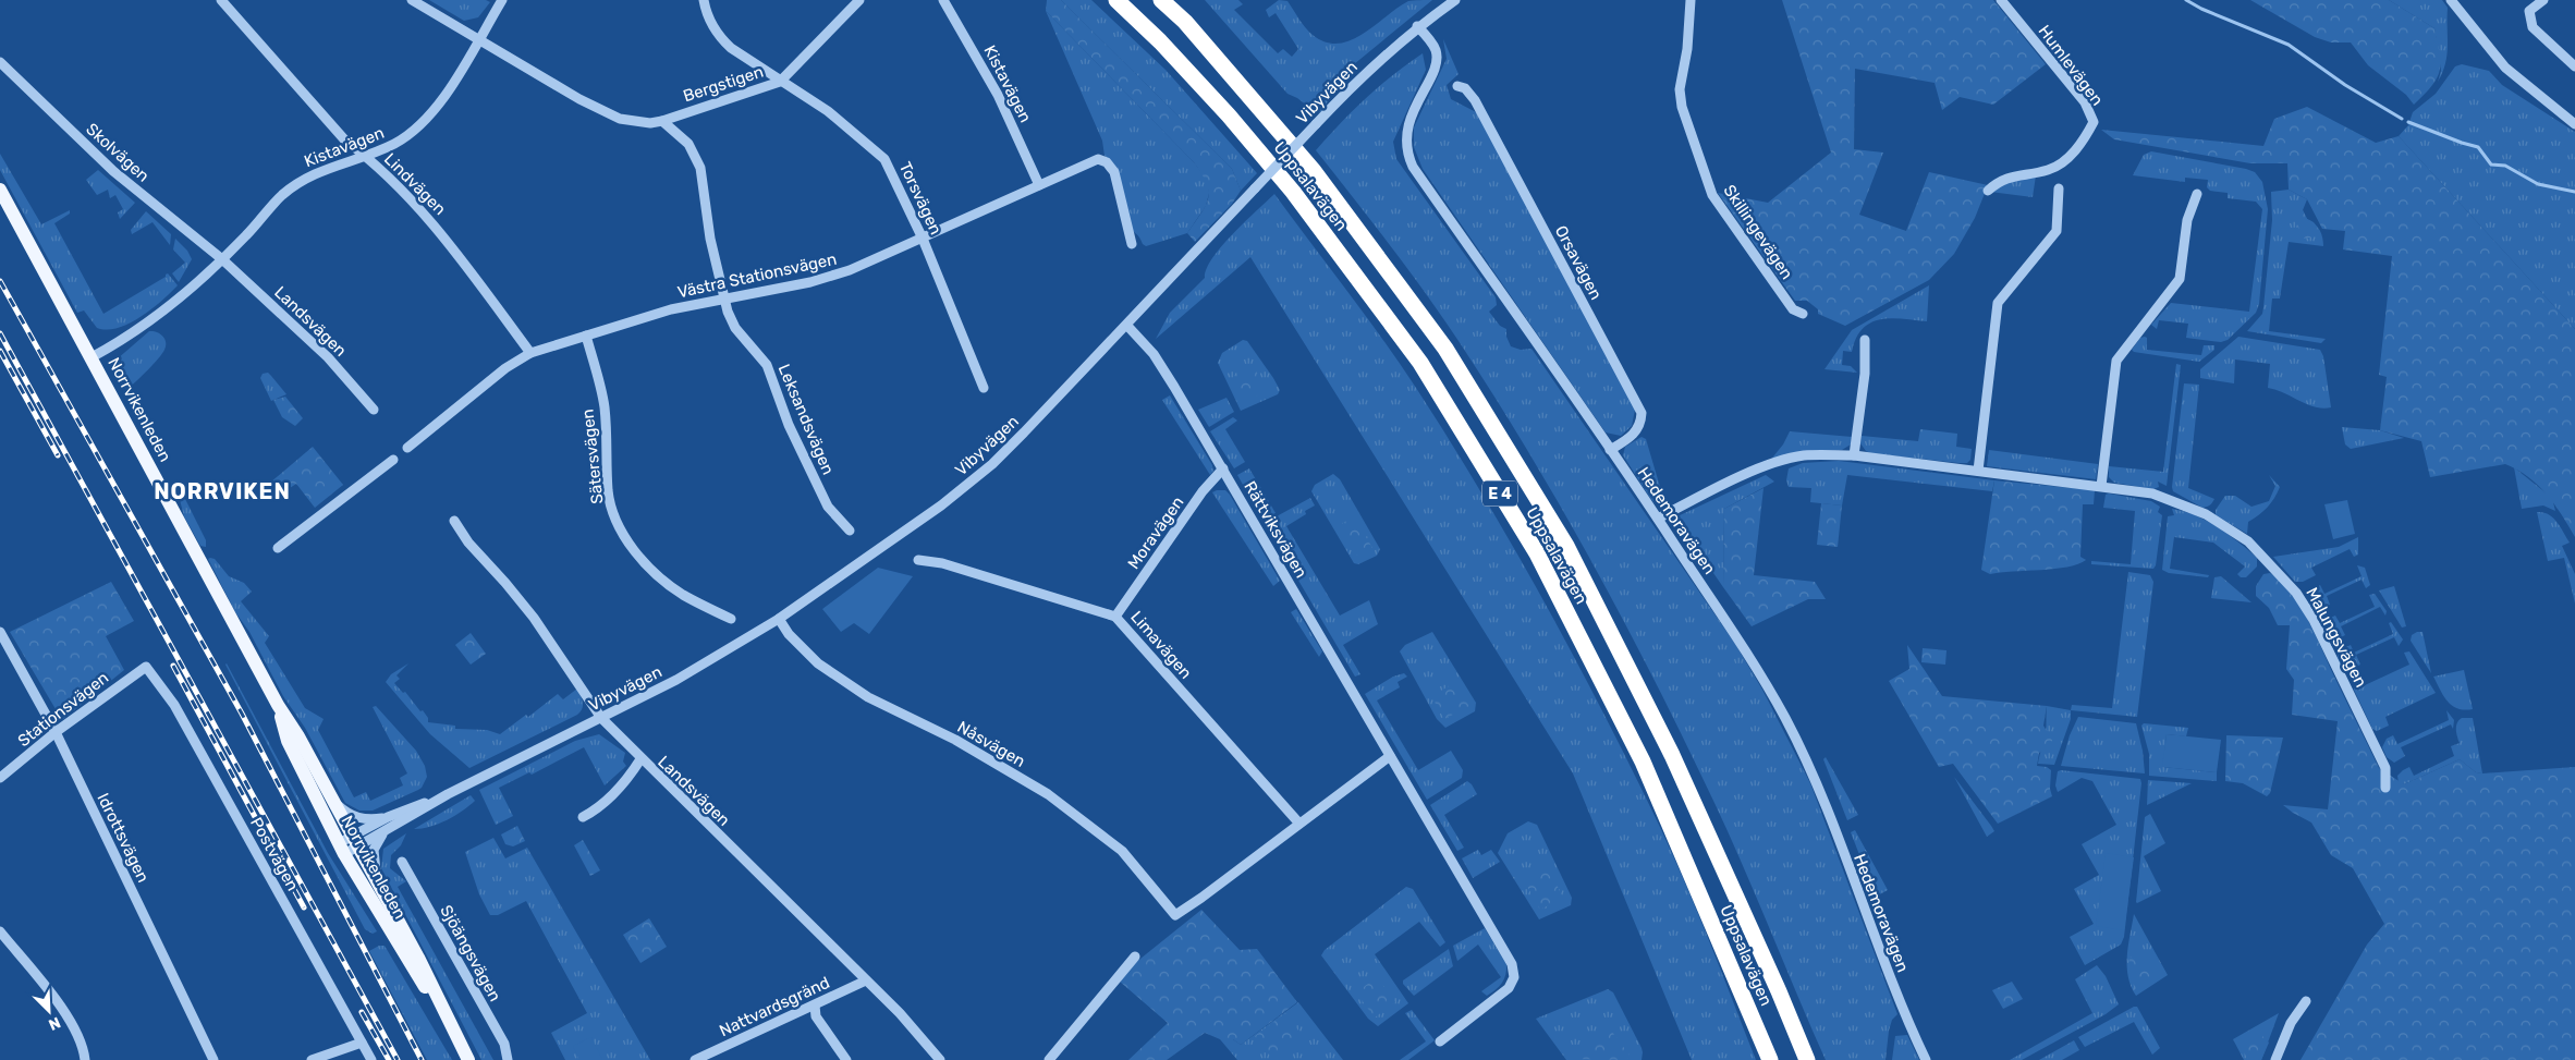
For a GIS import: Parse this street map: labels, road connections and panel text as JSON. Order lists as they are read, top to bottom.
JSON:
{
  "streets": {
    "highway": ["Uppsalavägen", "E 4"],
    "main road": ["Norrvikenleden"],
    "street": [
      "Humlevägen",
      "Bergstigen",
      "Kistavägen",
      "Vibyvägen",
      "Skolvägen",
      "Lindvägen",
      "Torsvägen",
      "Skillingevägen",
      "Orsavägen",
      "Västra Stationsvägen",
      "Landsvägen",
      "Leksandsvägen",
      "Sätersvägen",
      "Hedemoravägen",
      "Rättviksvägen",
      "Moravägen",
      "Malungsvägen",
      "Limavägen",
      "Stationsvägen",
      "Nåsvägen",
      "Idrottsvägen",
      "Postvägen",
      "Sjöängsvägen",
      "Nattvardsgränd"
    ]
  },
  "crossings": [
    ["Bergstigen", "Torsvägen"],
    ["Bergstigen", "Leksandsvägen"],
    ["Kistavägen", "Skolvägen"],
    ["Kistavägen", "Lindvägen"],
    ["Kistavägen", "Västra Stationsvägen"],
    ["Kistavägen", "Landsvägen"],
    ["Kistavägen", "Norrvikenleden"],
    ["Vibyvägen", "Landsvägen"],
    ["Vibyvägen", "Norrvikenleden"],
    ["Vibyvägen", "Hedemoravägen"],
    ["Vibyvägen", "Rättviksvägen"],
    ["Vibyvägen", "Nåsvägen"],
    ["Skolvägen", "Landsvägen"],
    ["Lindvägen", "Västra Stationsvägen"],
    ["Torsvägen", "Västra Stationsvägen"],
    ["Orsavägen", "Hedemoravägen"],
    ["Västra Stationsvägen", "Leksandsvägen"],
    ["Västra Stationsvägen", "Sätersvägen"],
    ["Landsvägen", "Nattvardsgränd"],
    ["Hedemoravägen", "Malungsvägen"],
    ["Rättviksvägen", "Moravägen"],
    ["Moravägen", "Limavägen"],
    ["Limavägen", "Nåsvägen"],
    ["Stationsvägen", "Idrottsvägen"],
    ["Stationsvägen", "Postvägen"]
  ],
  "districts": ["NORRVIKEN"],
  "north": "bottom right"
}
